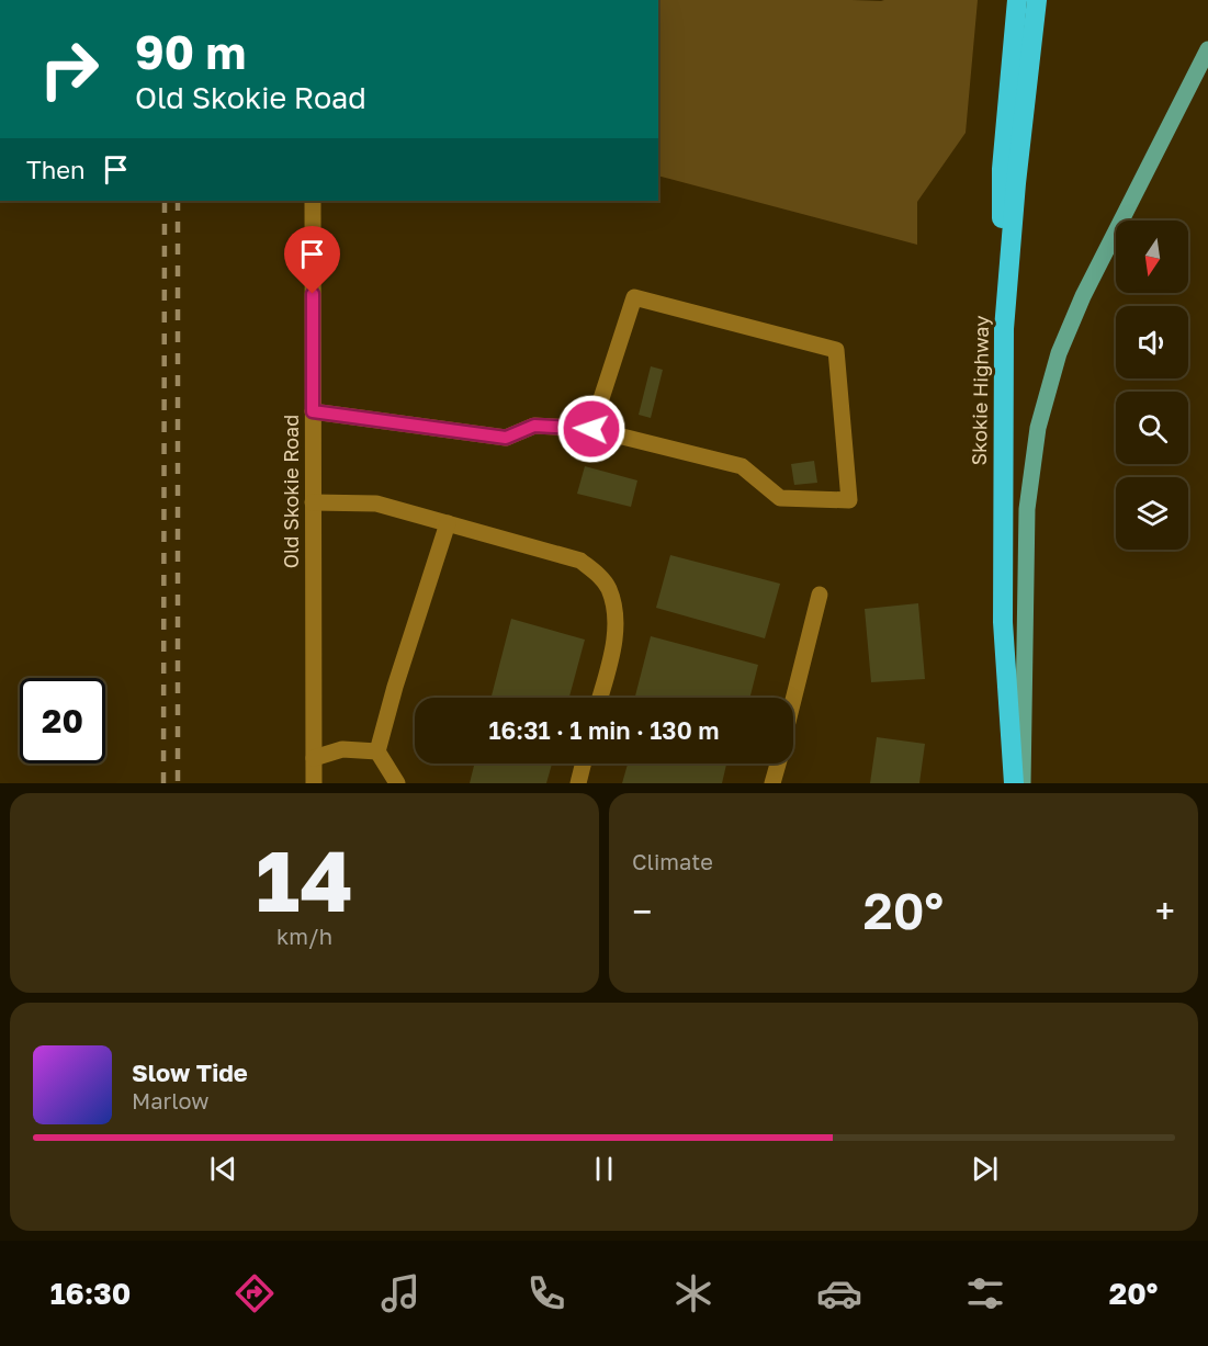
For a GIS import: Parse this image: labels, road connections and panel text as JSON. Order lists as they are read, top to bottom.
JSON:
{
  "streets": {
    "highway": ["Skokie Highway"],
    "street": ["Old Skokie Road"]
  },
  "north": "bottom",
  "page": {
    "turn": ["90 m", "Old Skokie Road"],
    "then": "Then",
    "limit": "20",
    "trip": "16:31 · 1 min · 130 m",
    "tile": [
      ["14", "km/h"],
      "Climate"
    ],
    "heat": ["−", "20°", "+"],
    "song": ["Slow Tide", "Marlow"],
    "tabs": ["16:30", "20°"]
  }
}
